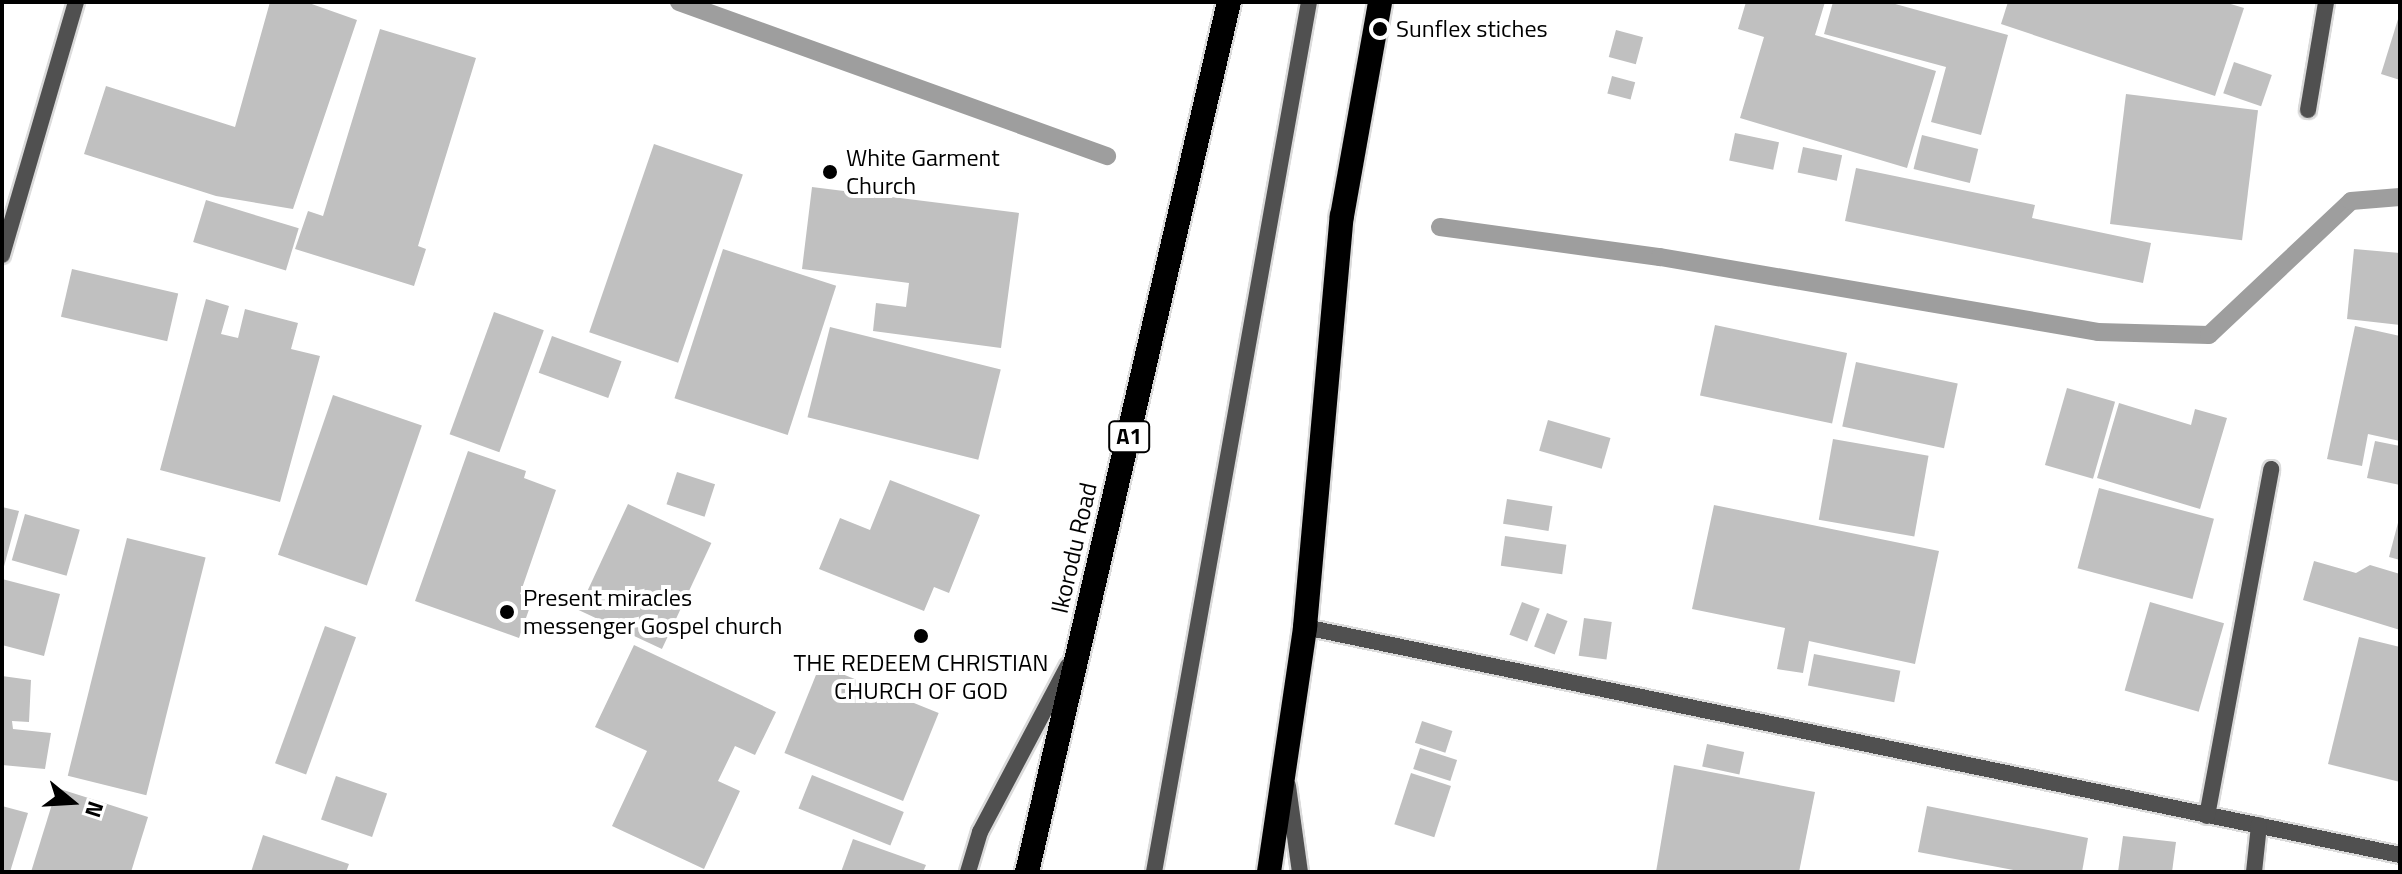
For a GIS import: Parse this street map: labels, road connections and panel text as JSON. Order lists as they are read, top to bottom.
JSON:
{
  "streets": {
    "highway": ["A1", "Ikorodu Road"]
  },
  "places": [
    "Sunflex stiches",
    "White Garment Church",
    "Present miracles messenger Gospel church",
    "THE REDEEM CHRISTIAN CHURCH OF GOD"
  ],
  "north": "right"
}
